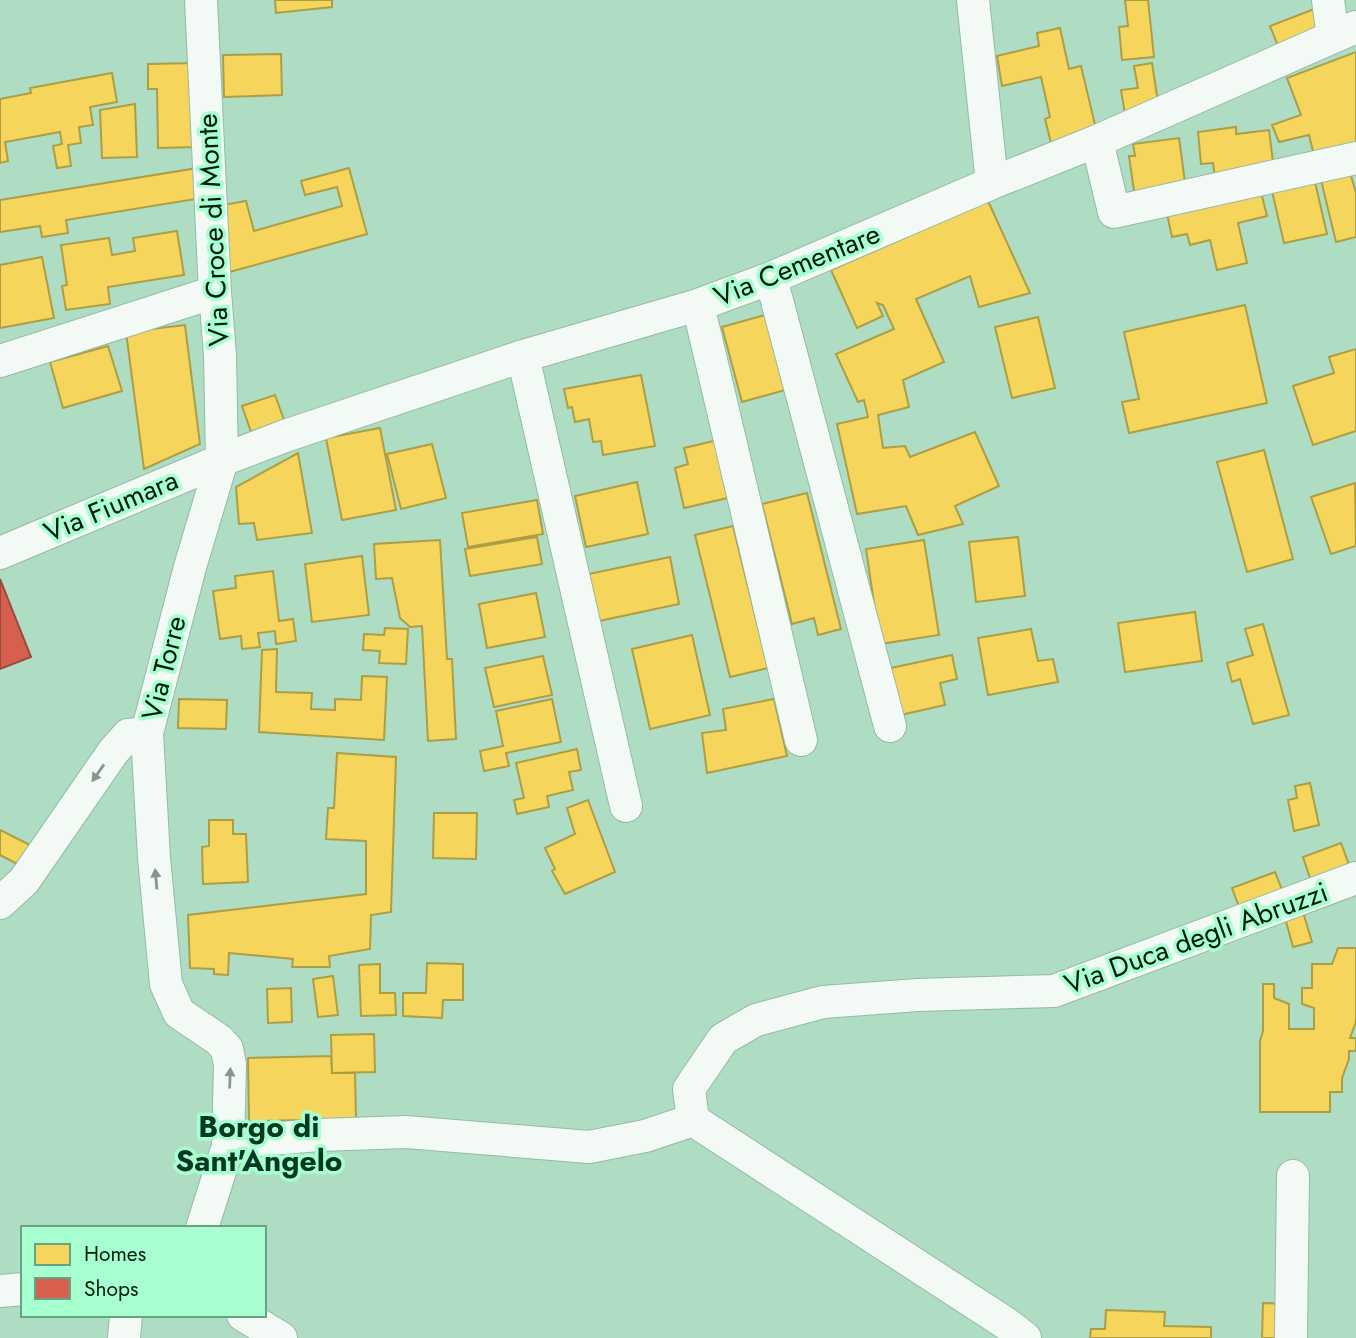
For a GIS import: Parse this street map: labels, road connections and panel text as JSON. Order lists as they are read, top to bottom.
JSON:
{
  "streets": {
    "street": [
      "Via Croce di Monte",
      "Via Cementare",
      "Via Fiumara",
      "Via Torre",
      "Via Duca degli Abruzzi"
    ]
  },
  "crossings": [
    ["Via Croce di Monte", "Via Cementare"],
    ["Via Croce di Monte", "Via Fiumara"],
    ["Via Croce di Monte", "Via Torre"],
    ["Via Cementare", "Via Fiumara"],
    ["Via Cementare", "Via Torre"],
    ["Via Fiumara", "Via Torre"]
  ],
  "one_way": ["Via Torre"],
  "districts": ["Borgo di Sant'Angelo"],
  "legend": ["Homes", "Shops"]
}
